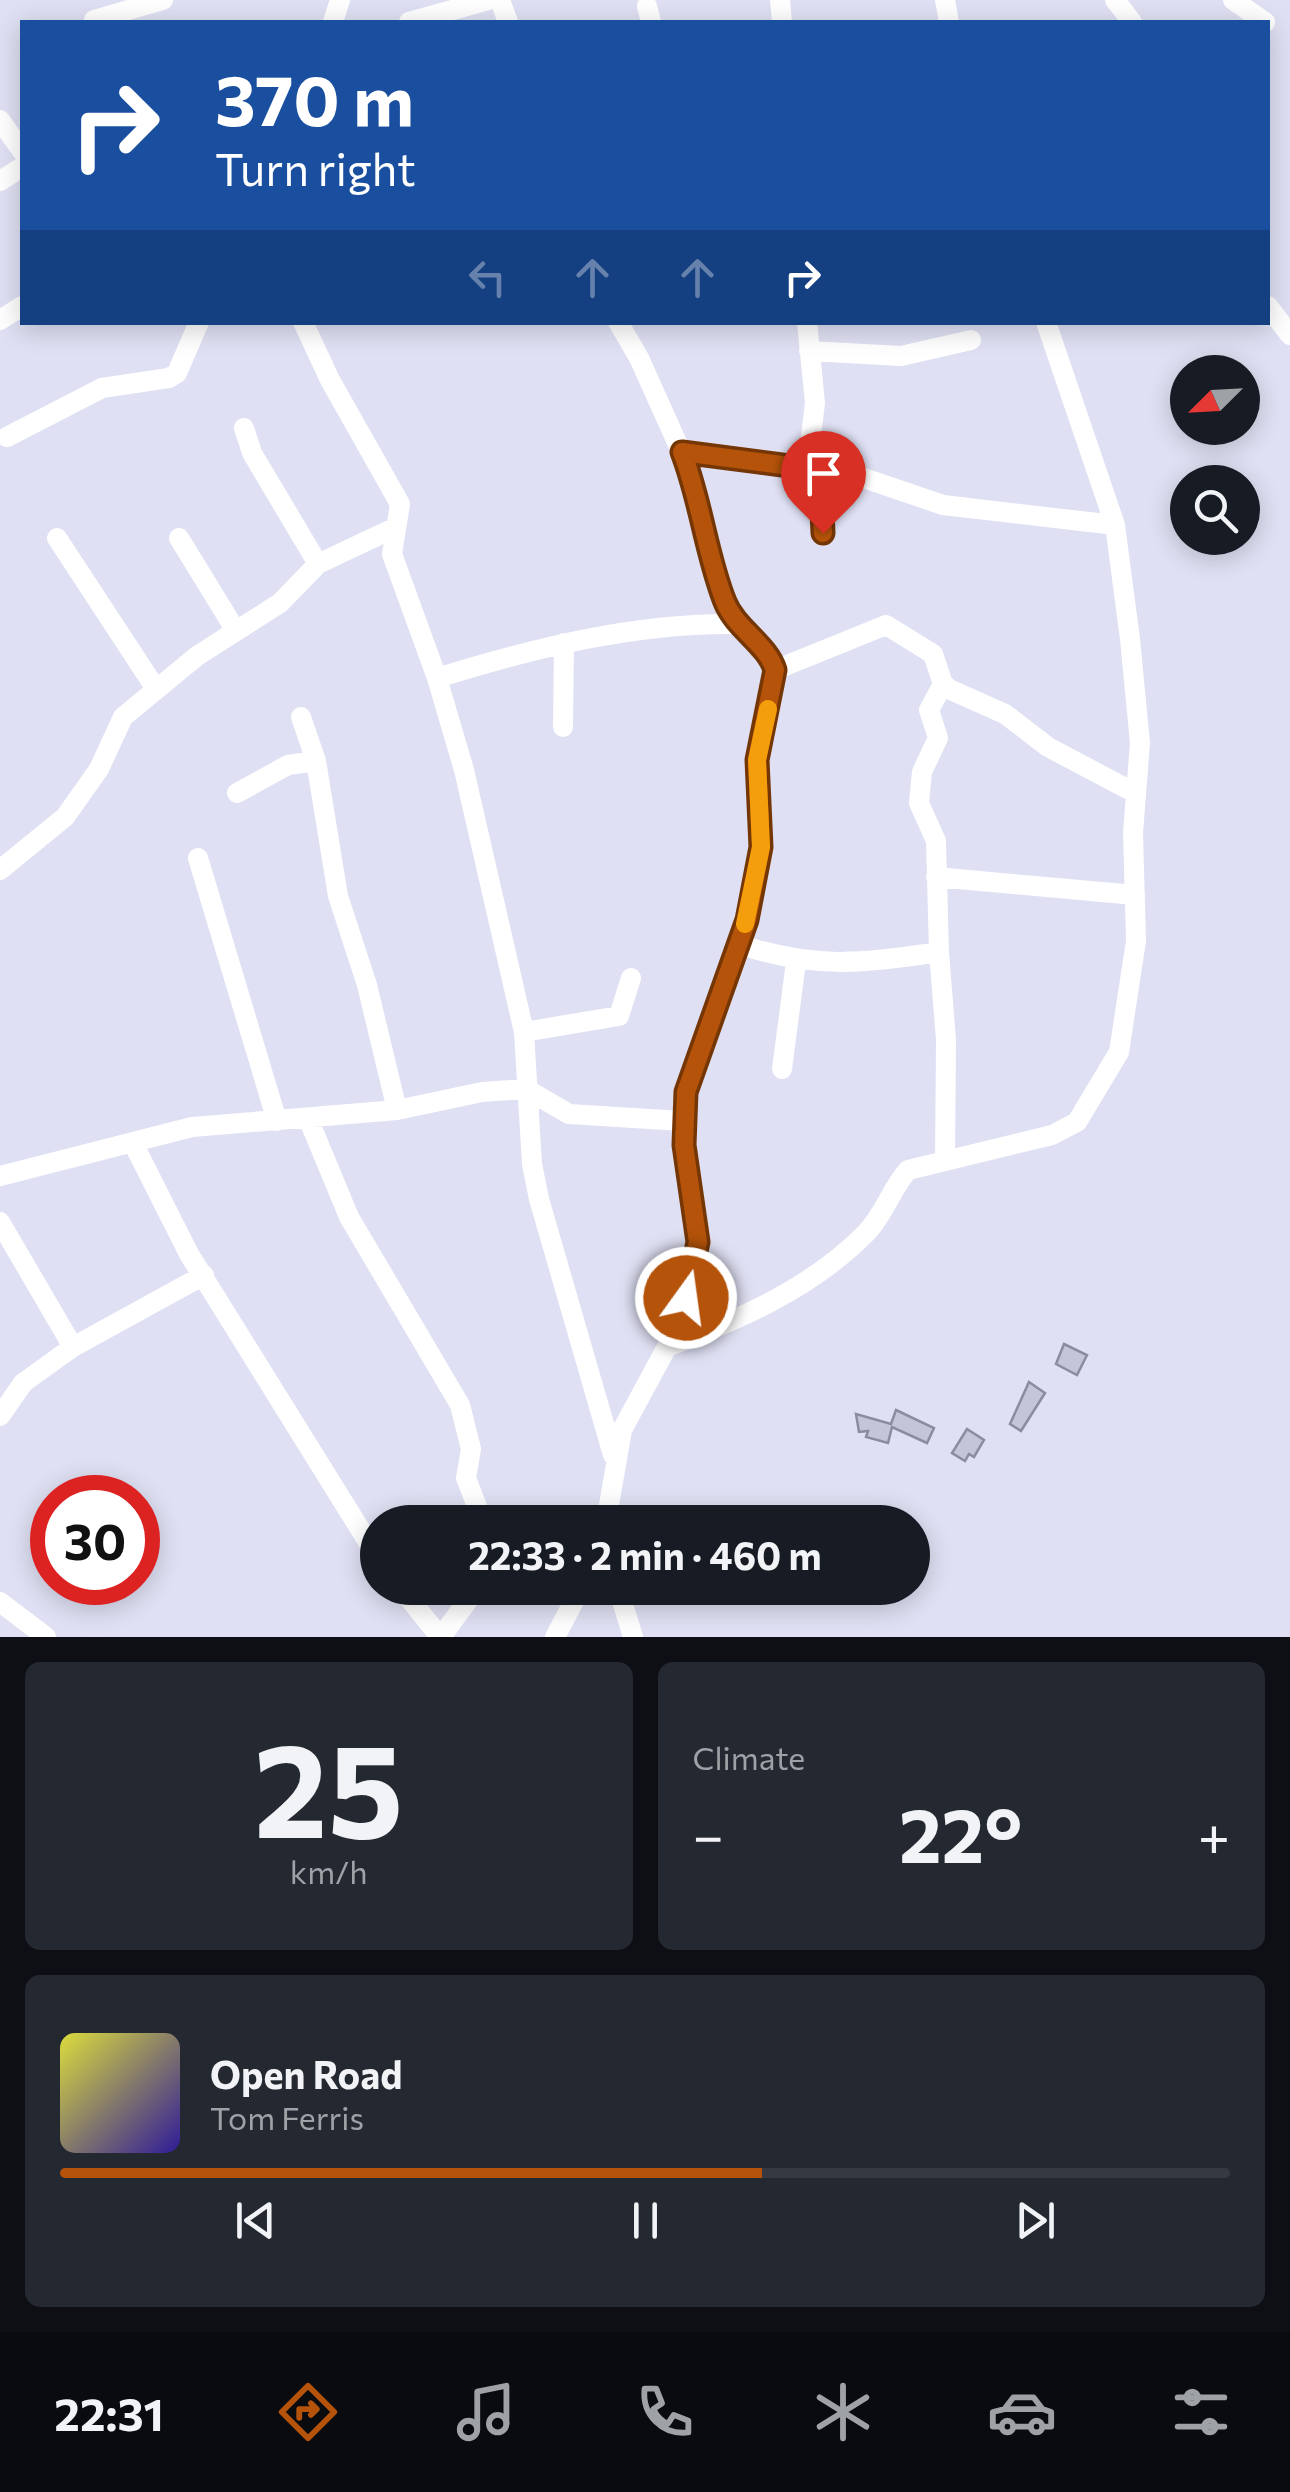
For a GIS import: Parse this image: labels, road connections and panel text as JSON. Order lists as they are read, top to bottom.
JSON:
{
  "north": "bottom left",
  "page": {
    "turn": ["370 m", "Turn right"],
    "limit": "30",
    "trip": "22:33 · 2 min · 460 m",
    "tile": [
      ["25", "km/h"],
      "Climate"
    ],
    "heat": ["−", "22°", "+"],
    "song": ["Open Road", "Tom Ferris"],
    "tabs": "22:31"
  }
}
